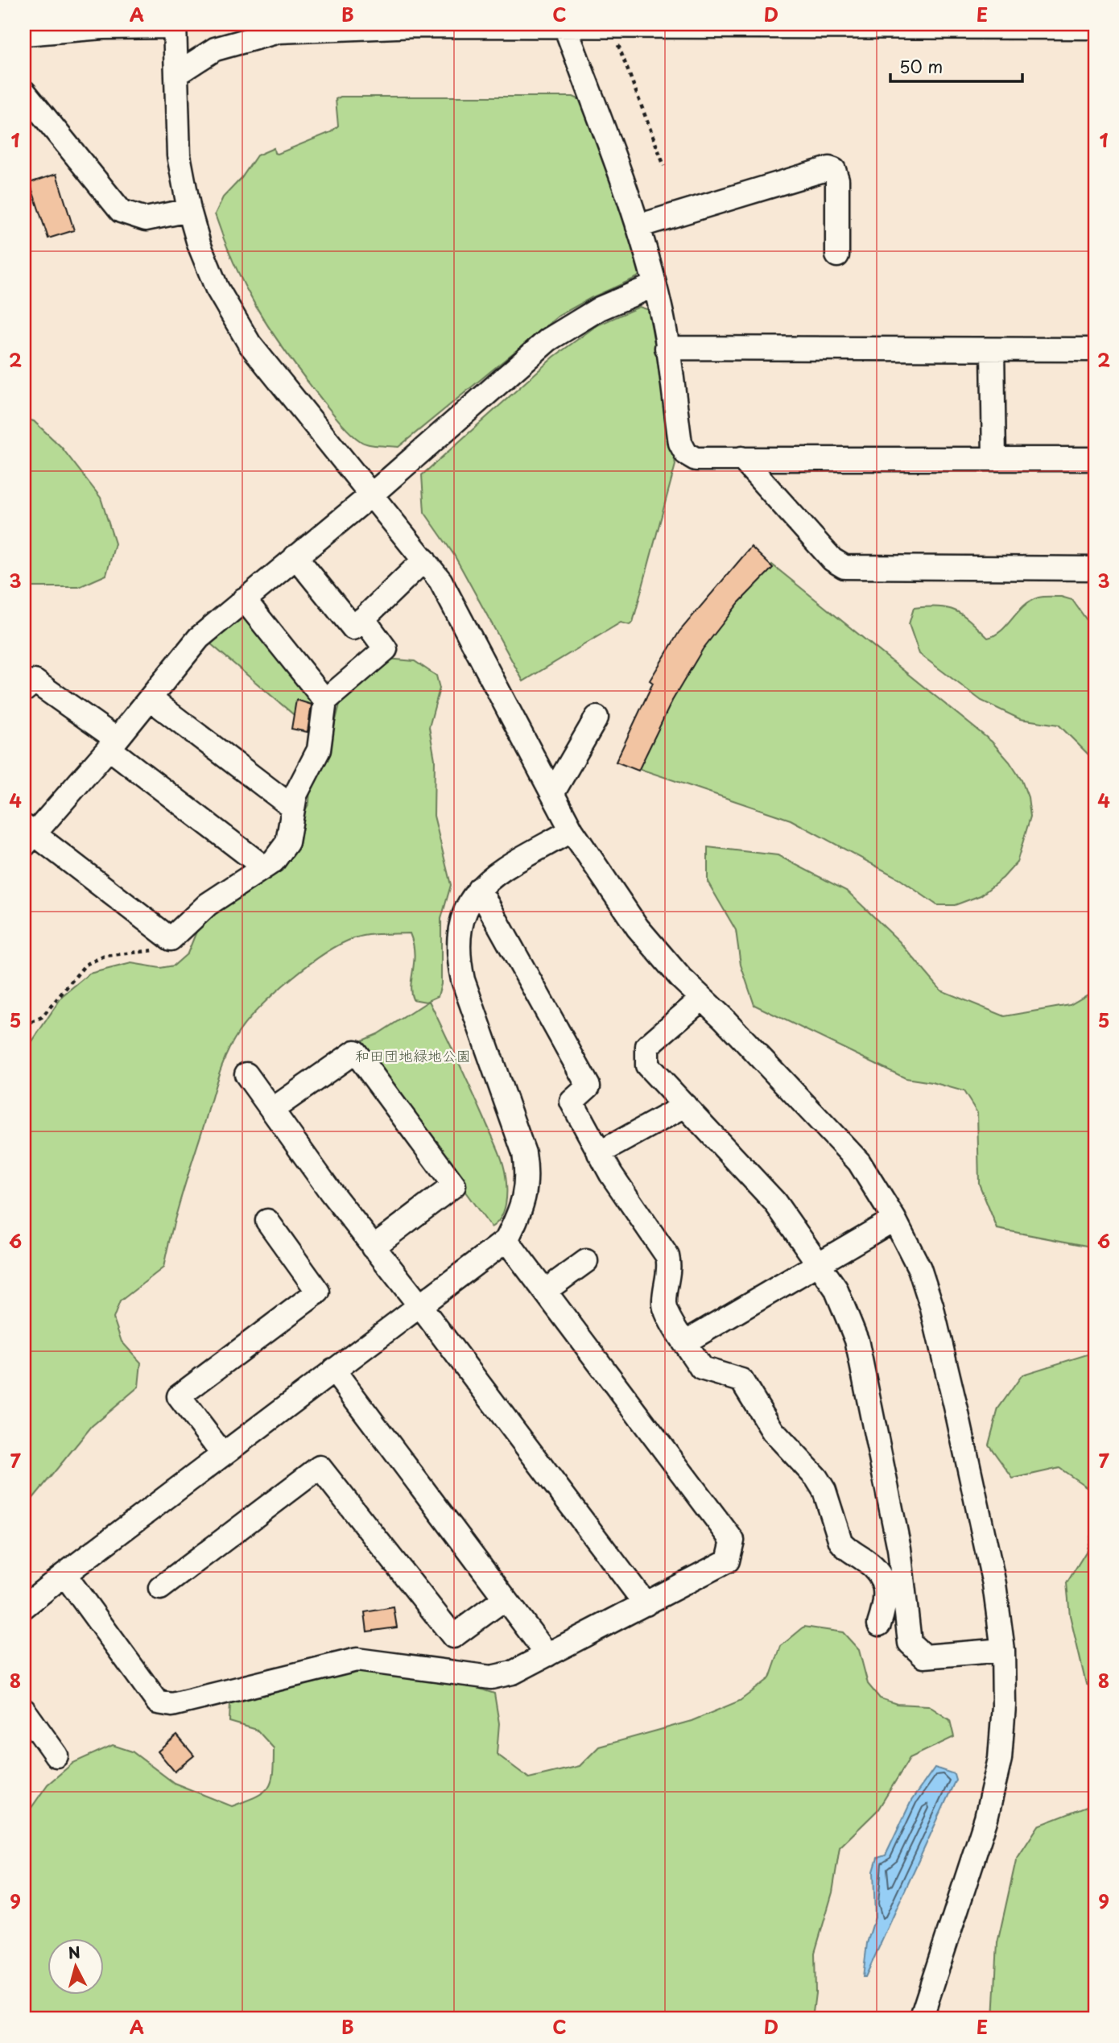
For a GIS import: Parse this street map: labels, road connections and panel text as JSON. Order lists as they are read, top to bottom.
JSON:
{
  "parks": ["和田団地緑地公園"],
  "scale_bar": "50 m",
  "north": "top",
  "grid": {
    "columns": [
      "A",
      "B",
      "C",
      "D",
      "E"
    ],
    "rows": [
      "1",
      "2",
      "3",
      "4",
      "5",
      "6",
      "7",
      "8",
      "9"
    ]
  }
}
